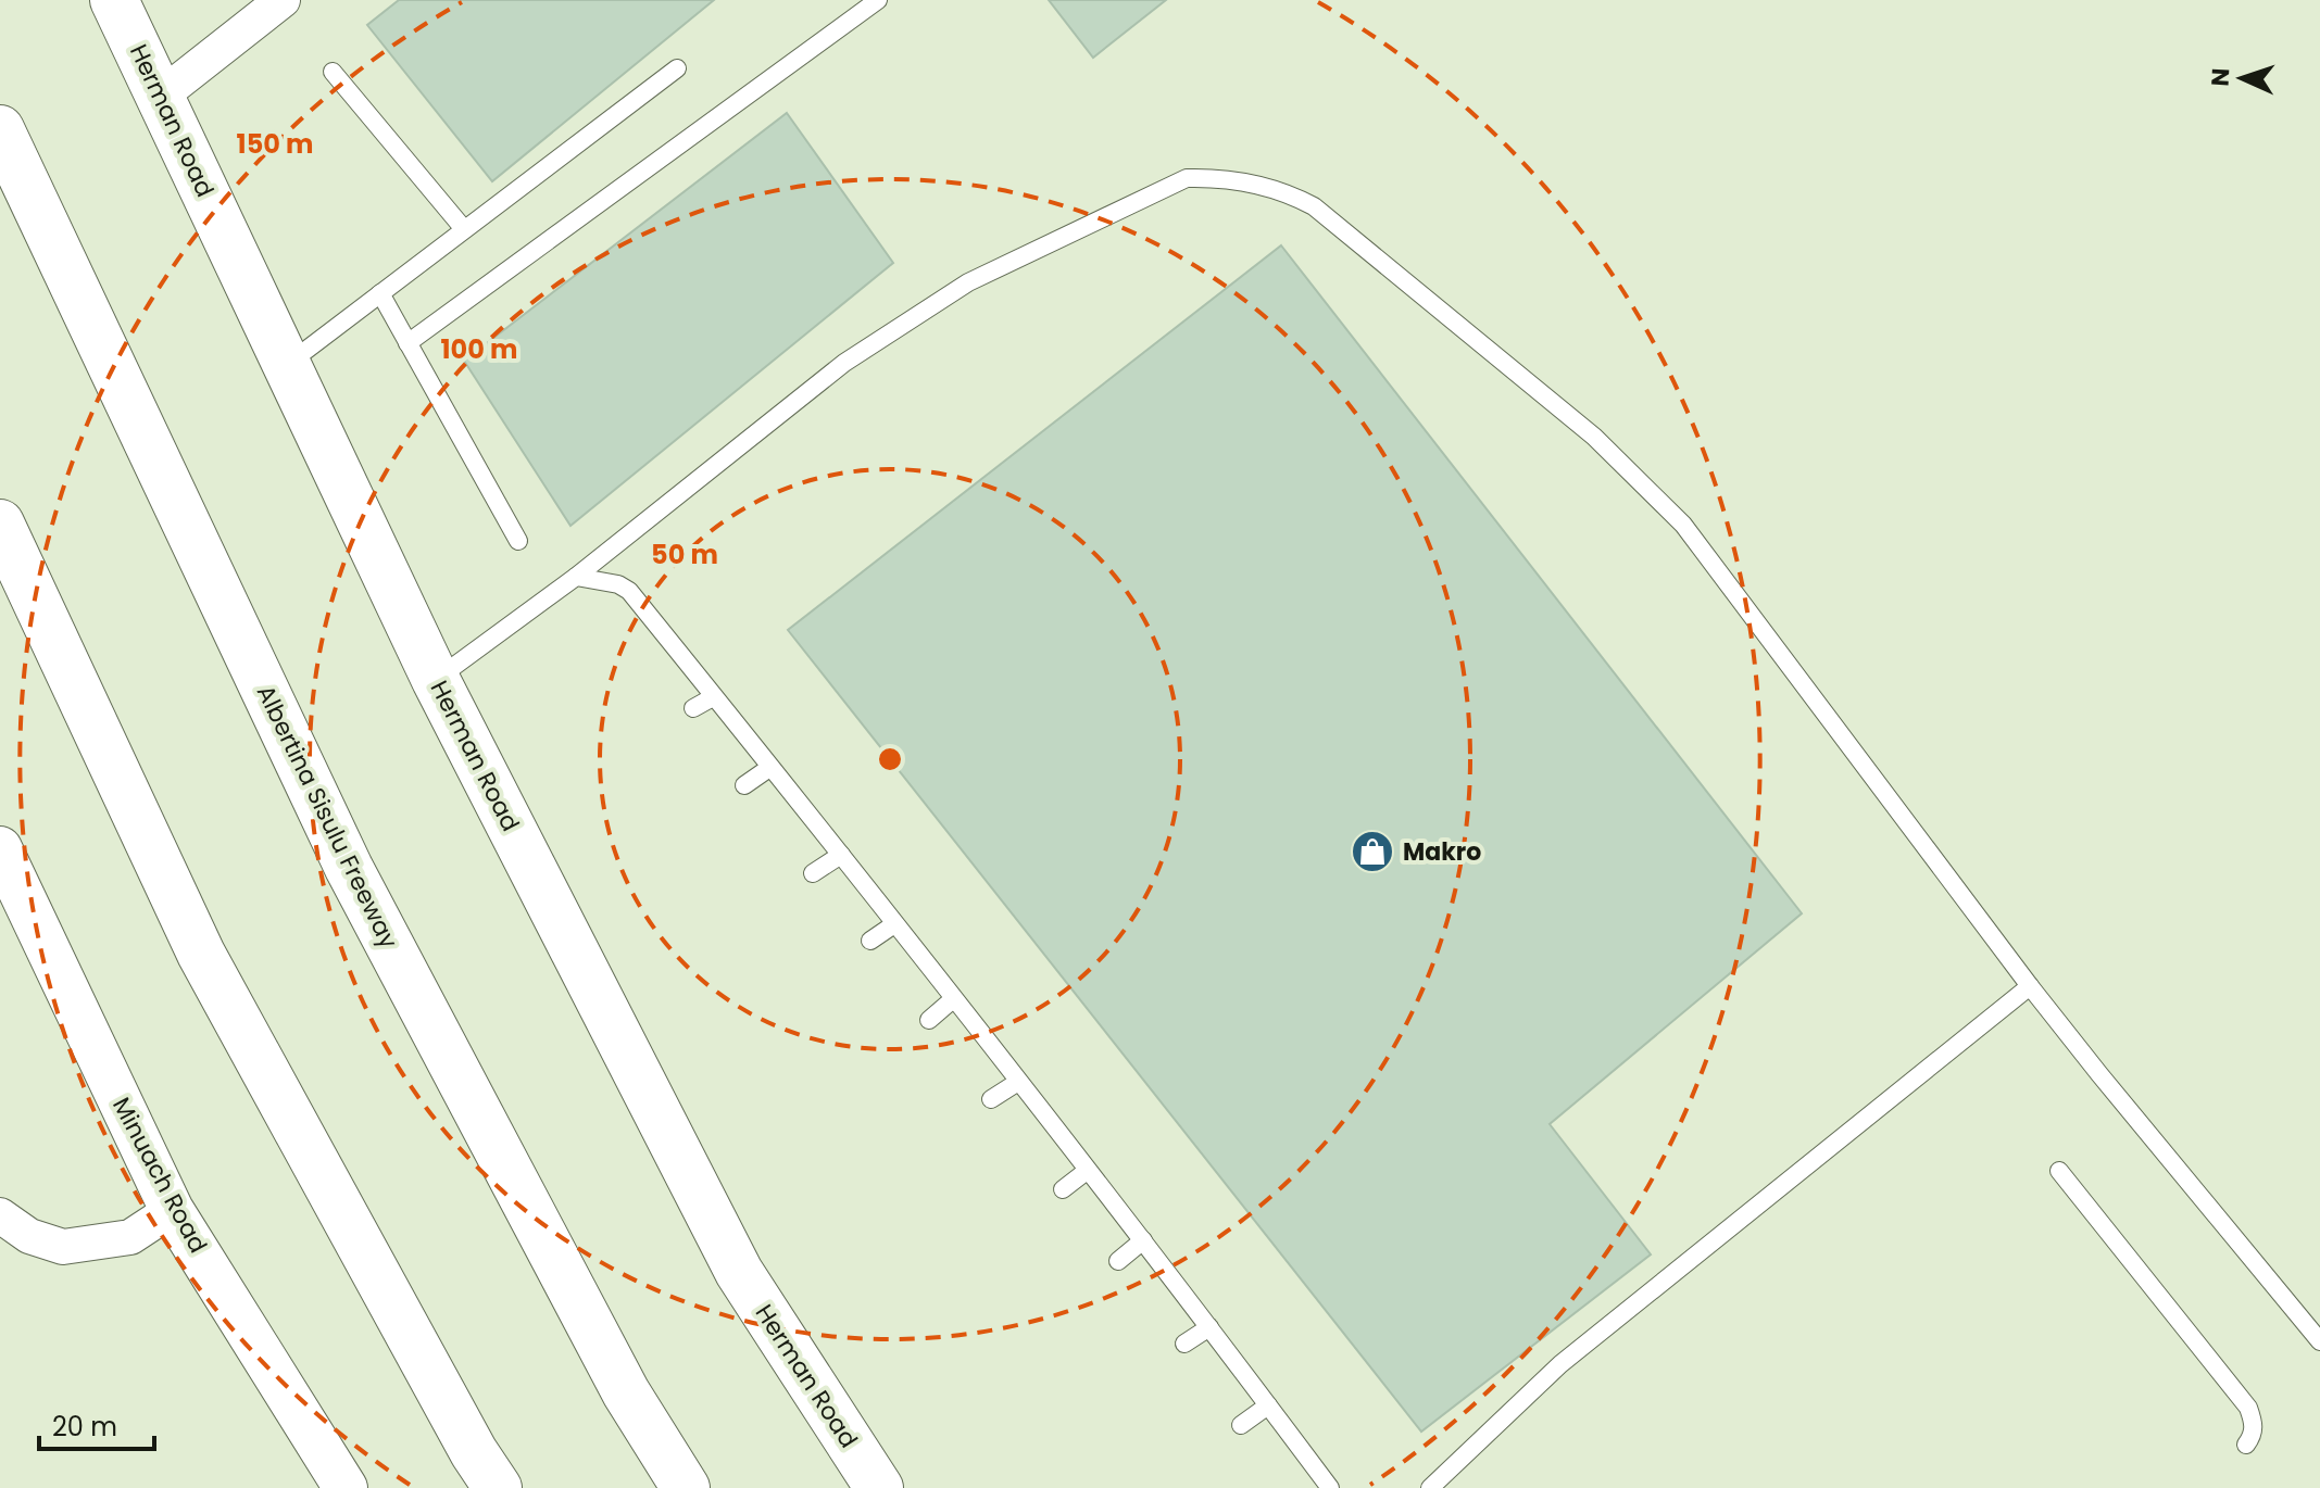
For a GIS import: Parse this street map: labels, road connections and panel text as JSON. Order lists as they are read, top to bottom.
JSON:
{
  "streets": {
    "main road": ["Herman Road", "Albertina Sisulu Freeway"],
    "street": ["Minuach Road"]
  },
  "places": {
    "shop": ["Makro"]
  },
  "scale_bar": "20 m",
  "north": "left",
  "rings": ["150 m", "100 m", "50 m"]
}
